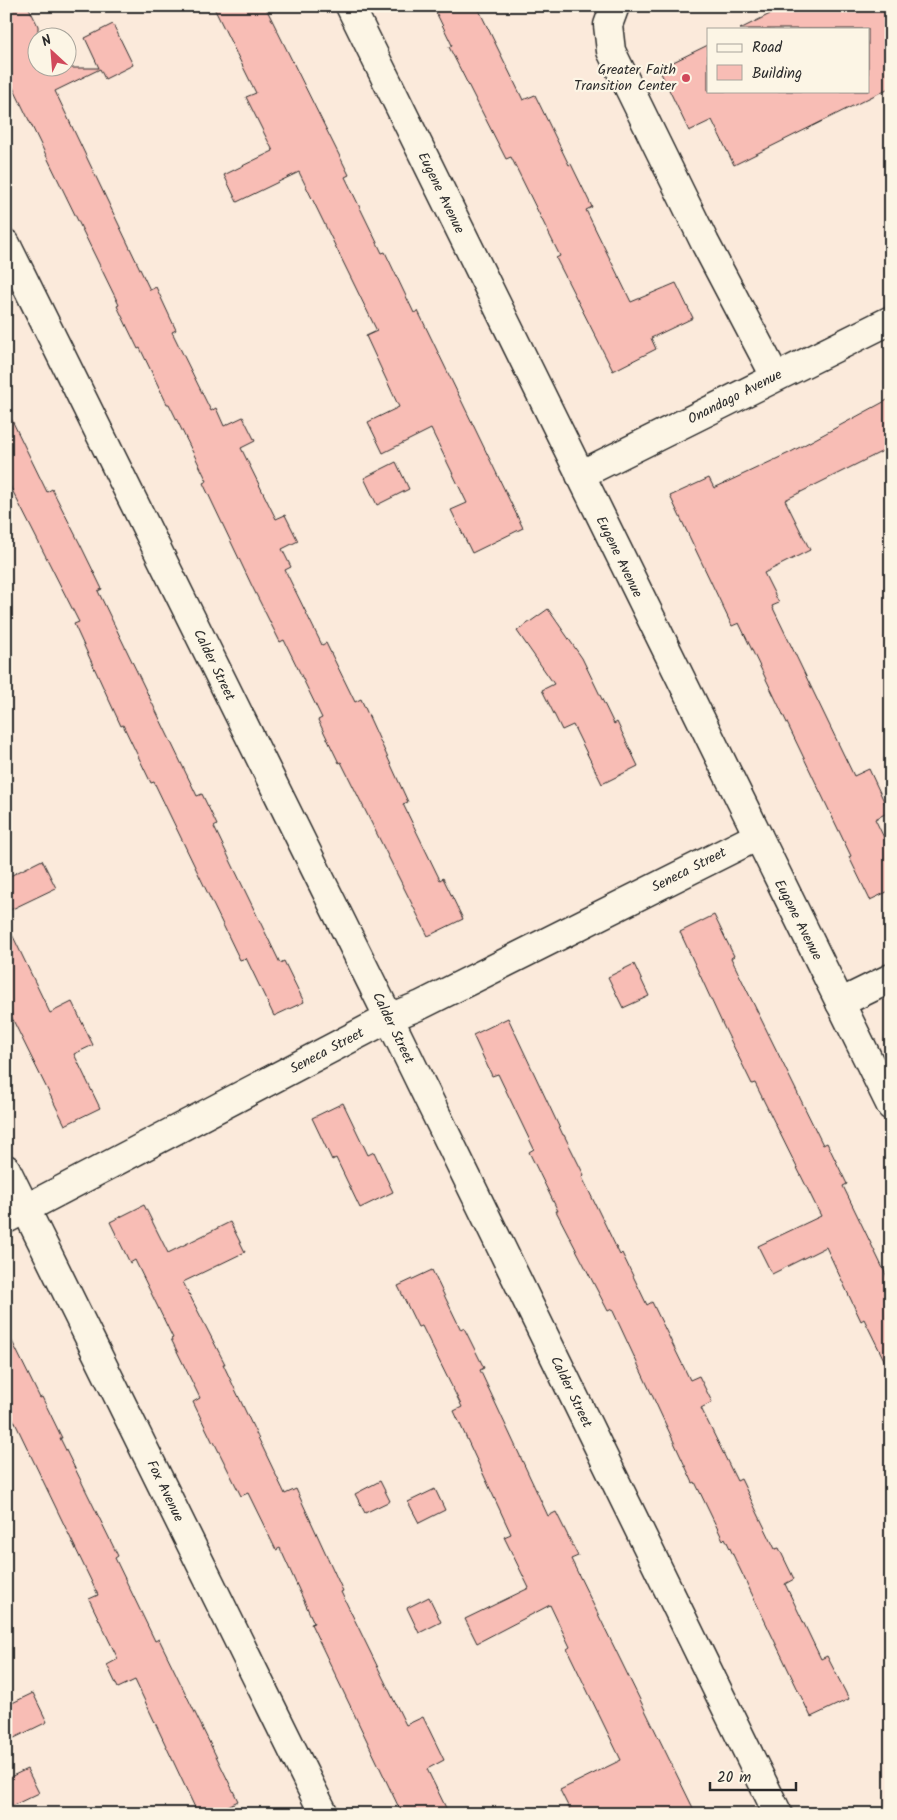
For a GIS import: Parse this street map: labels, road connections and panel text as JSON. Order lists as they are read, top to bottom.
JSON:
{
  "streets": {
    "street": [
      "Eugene Avenue",
      "Onandago Avenue",
      "Calder Street",
      "Seneca Street",
      "Fox Avenue"
    ]
  },
  "crossings": [
    ["Eugene Avenue", "Onandago Avenue"],
    ["Eugene Avenue", "Seneca Street"],
    ["Calder Street", "Seneca Street"],
    ["Seneca Street", "Fox Avenue"]
  ],
  "places": ["Greater Faith Transition Center"],
  "legend": ["Road", "Building"],
  "scale_bar": "20 m",
  "north": "top left"
}
